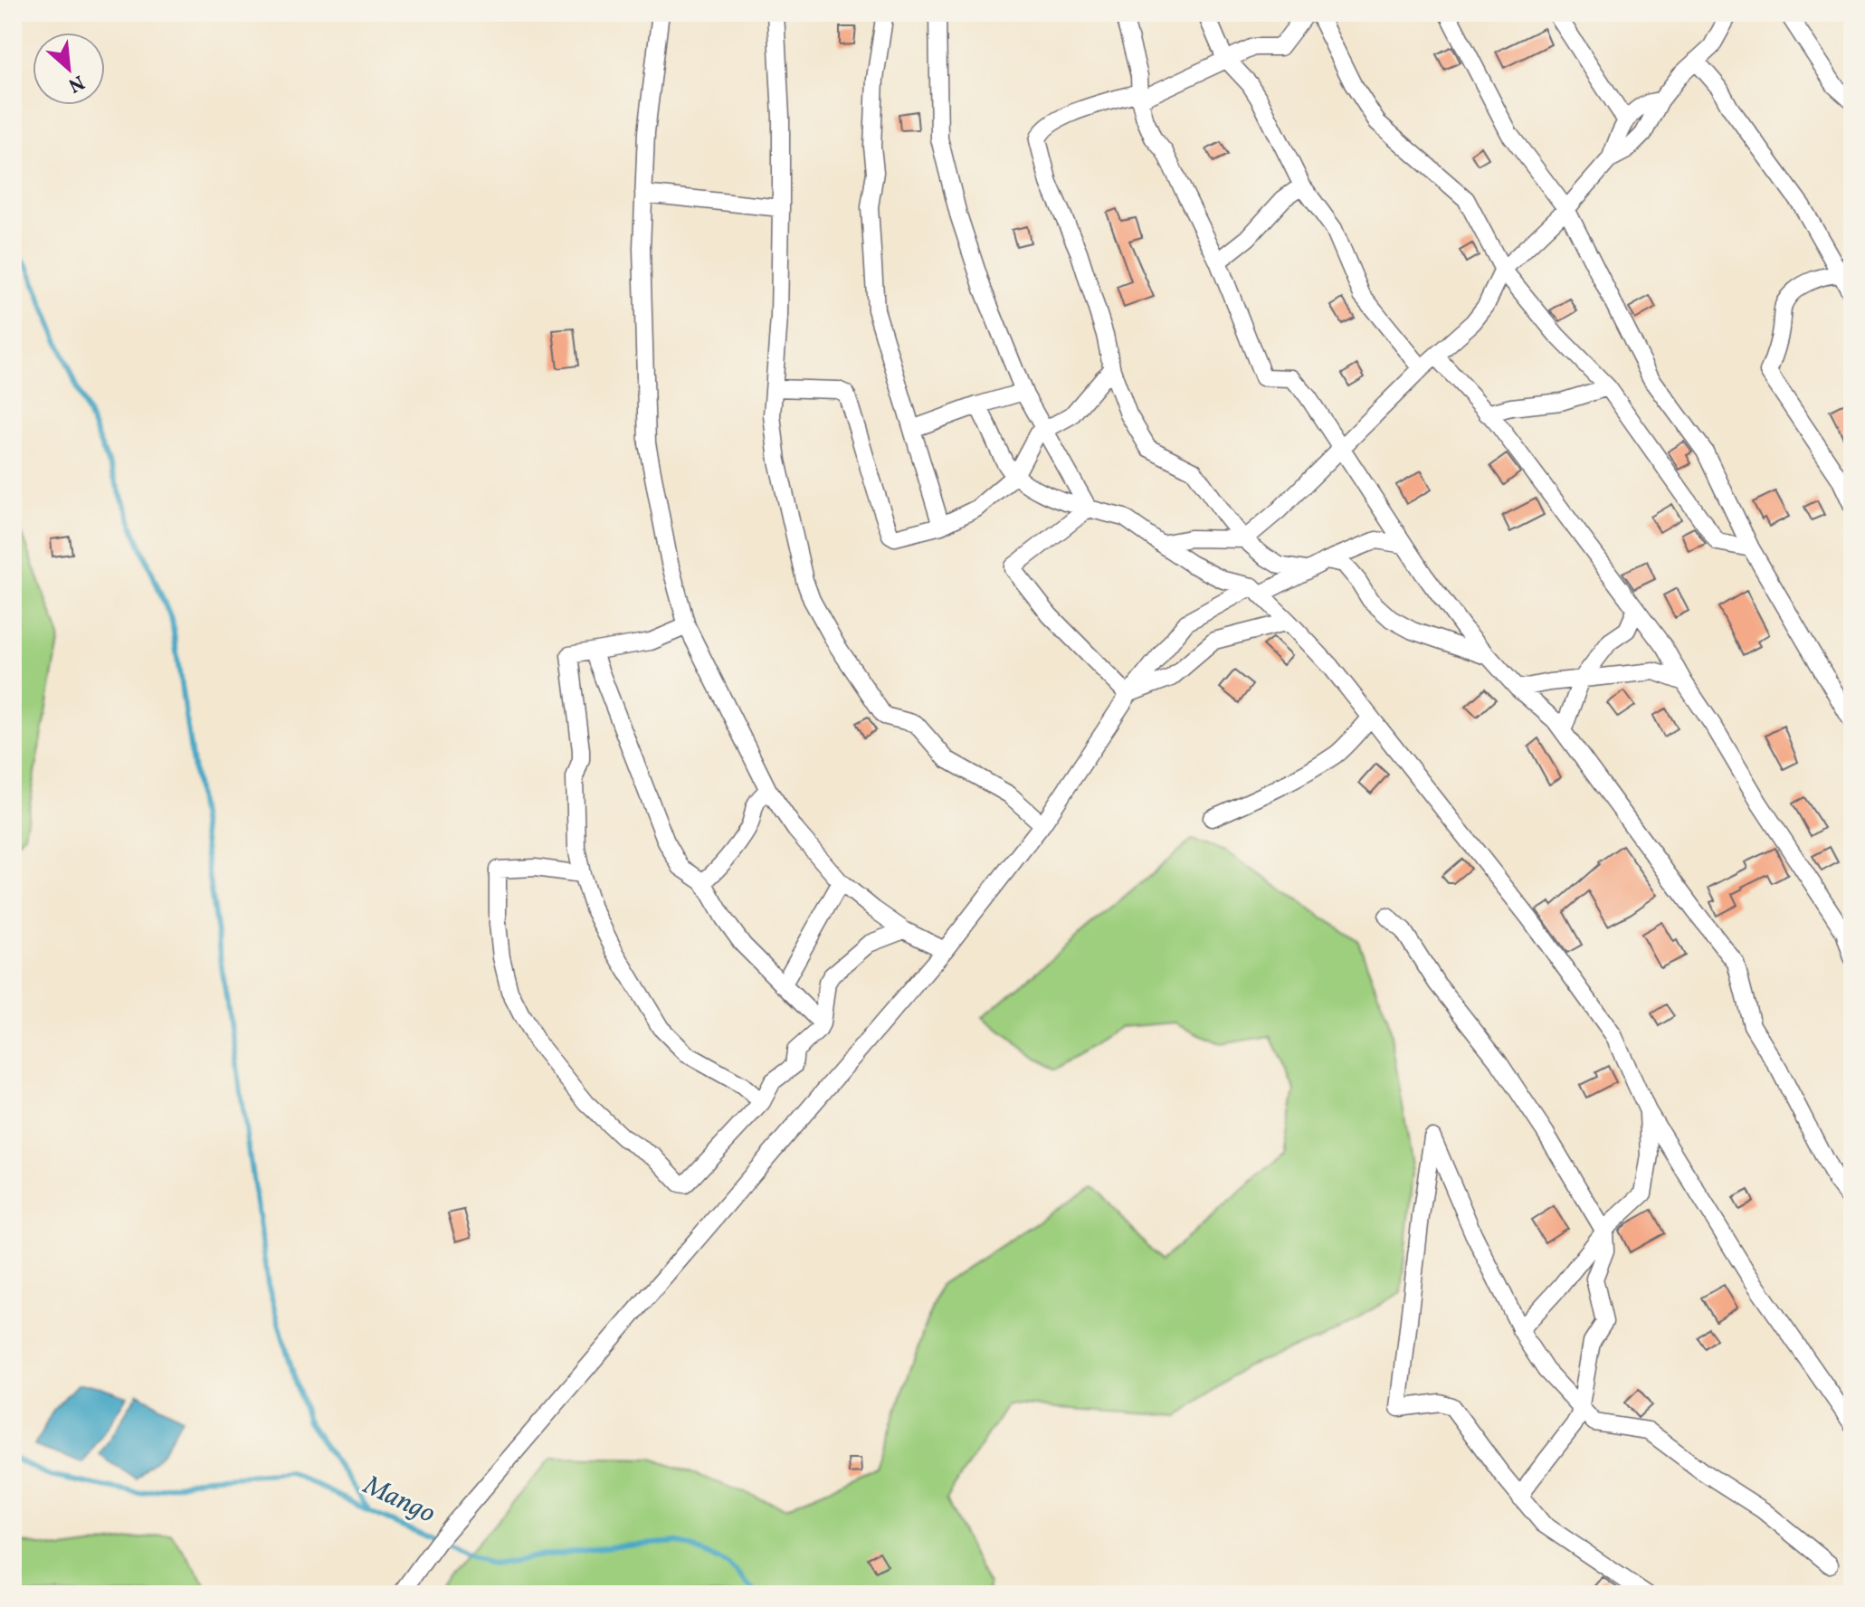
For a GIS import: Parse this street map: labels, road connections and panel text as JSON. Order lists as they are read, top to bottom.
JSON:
{
  "water": ["Mango"],
  "north": "bottom right"
}
